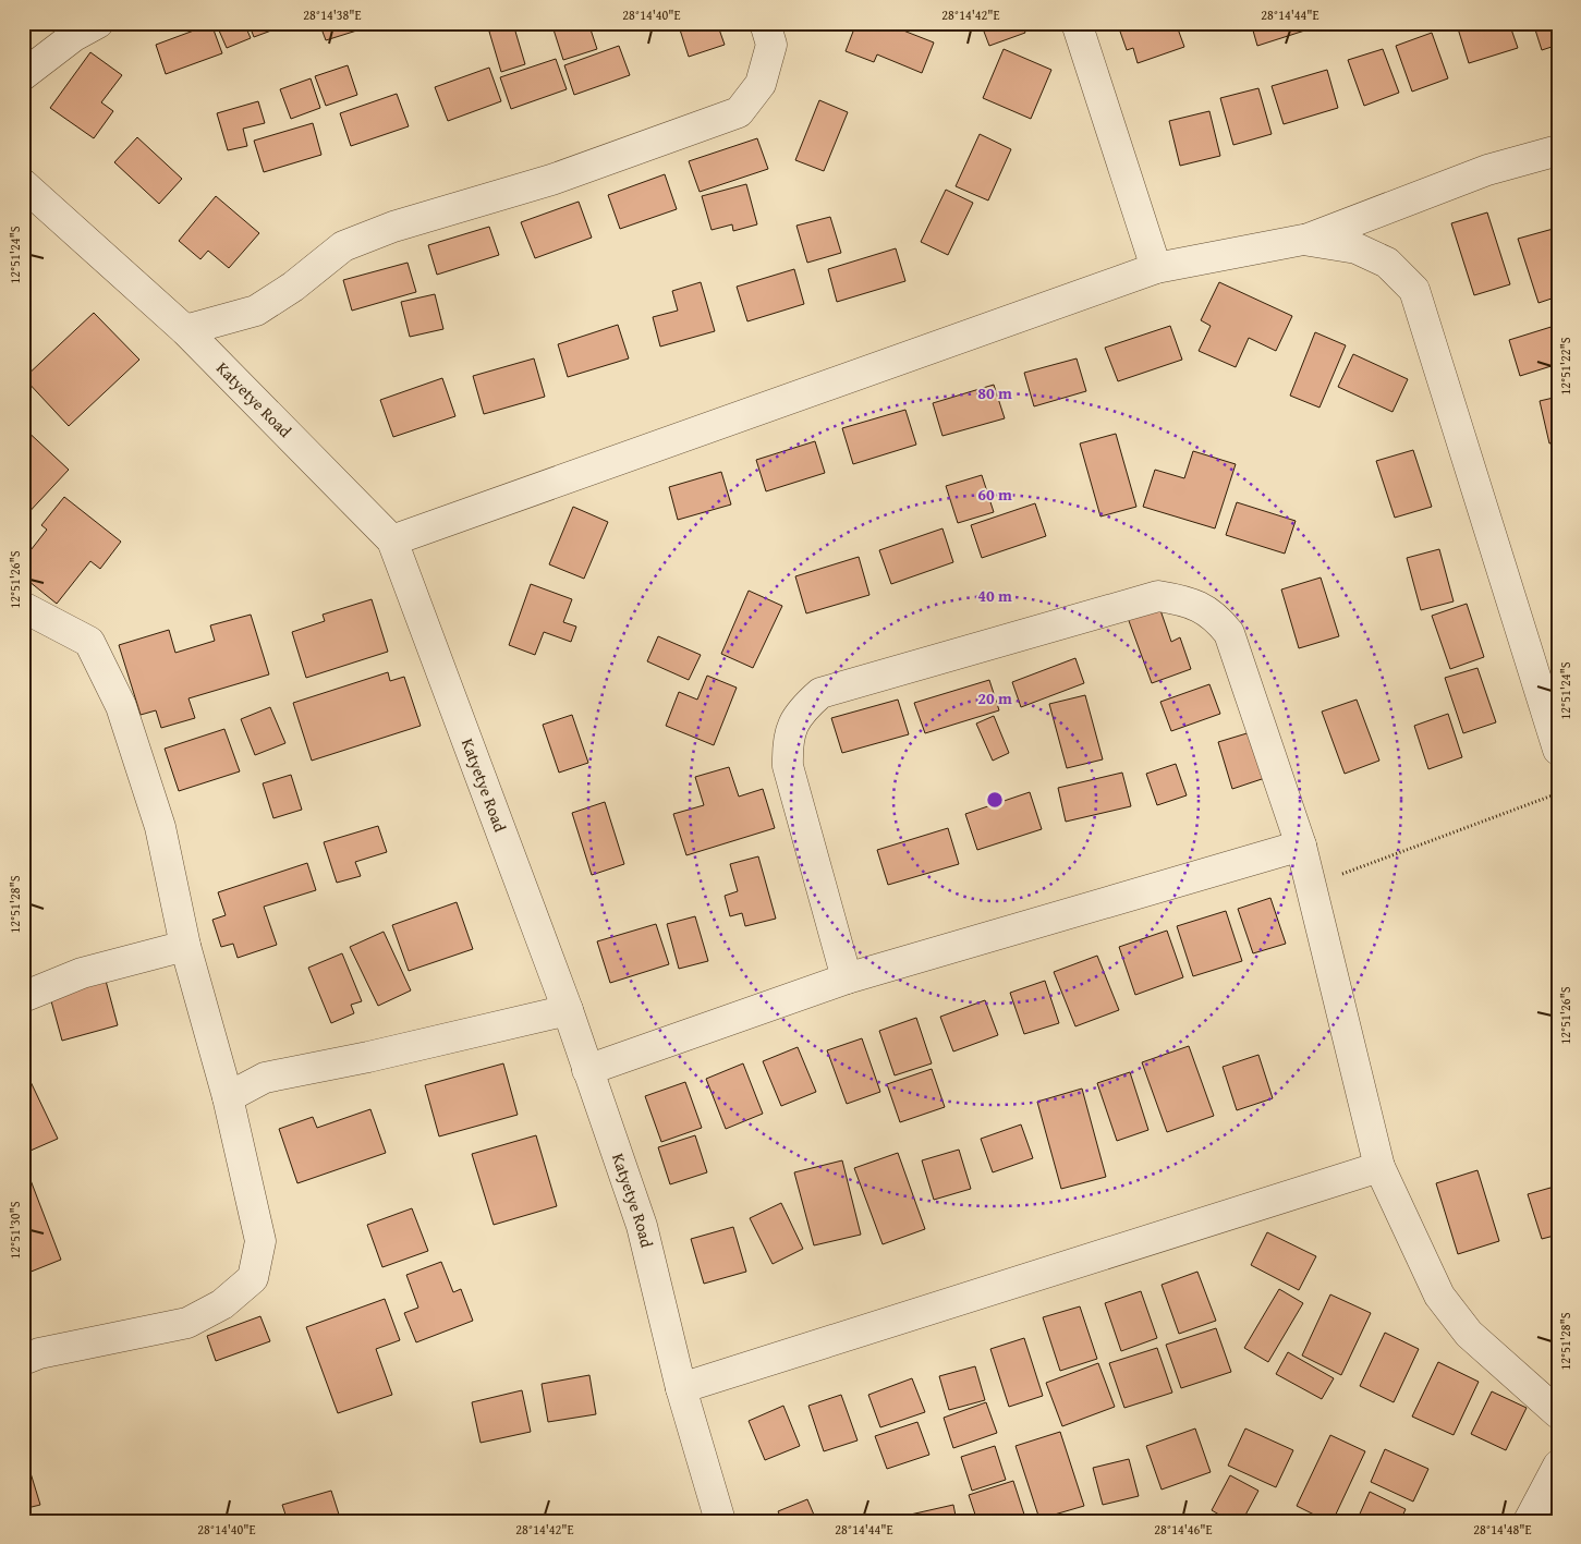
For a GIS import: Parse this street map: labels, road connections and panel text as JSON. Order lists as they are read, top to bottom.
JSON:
{
  "streets": {
    "street": ["Katyetye Road"]
  },
  "coordinates": [
    "28°14'38\"E",
    "28°14'40\"E",
    "28°14'42\"E",
    "28°14'44\"E",
    "12°51'24\"S",
    "12°51'22\"S",
    "12°51'26\"S",
    "12°51'28\"S",
    "12°51'30\"S",
    "28°14'46\"E",
    "28°14'48\"E"
  ],
  "rings": [
    "80 m",
    "60 m",
    "40 m",
    "20 m"
  ]
}
